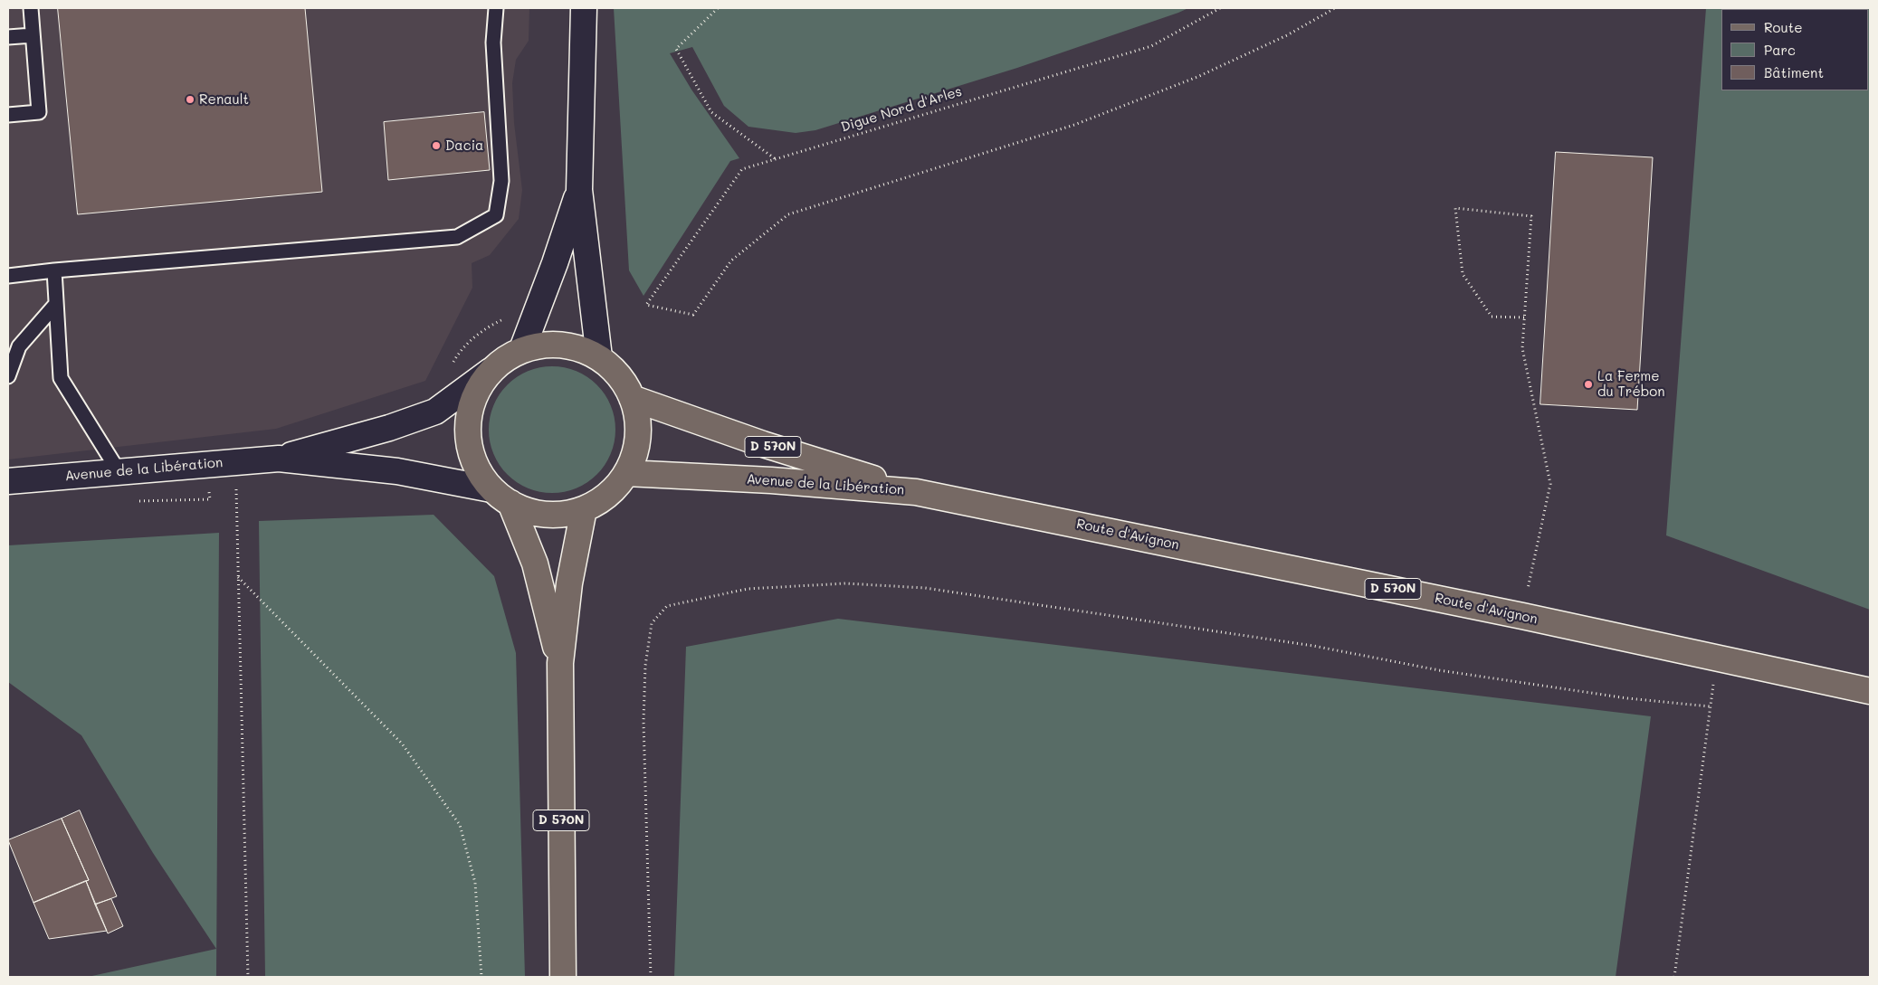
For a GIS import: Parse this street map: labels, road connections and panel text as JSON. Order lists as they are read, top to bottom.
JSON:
{
  "streets": {
    "main road": ["D 570N", "Avenue de la Libération", "Route d'Avignon"],
    "path": ["Digue Nord d'Arles"]
  },
  "crossings": [
    ["D 570N", "Avenue de la Libération"],
    ["Avenue de la Libération", "Route d'Avignon"]
  ],
  "places": ["Renault", "Dacia", "La Ferme du Trébon"],
  "legend": ["Route", "Parc", "Bâtiment"]
}
